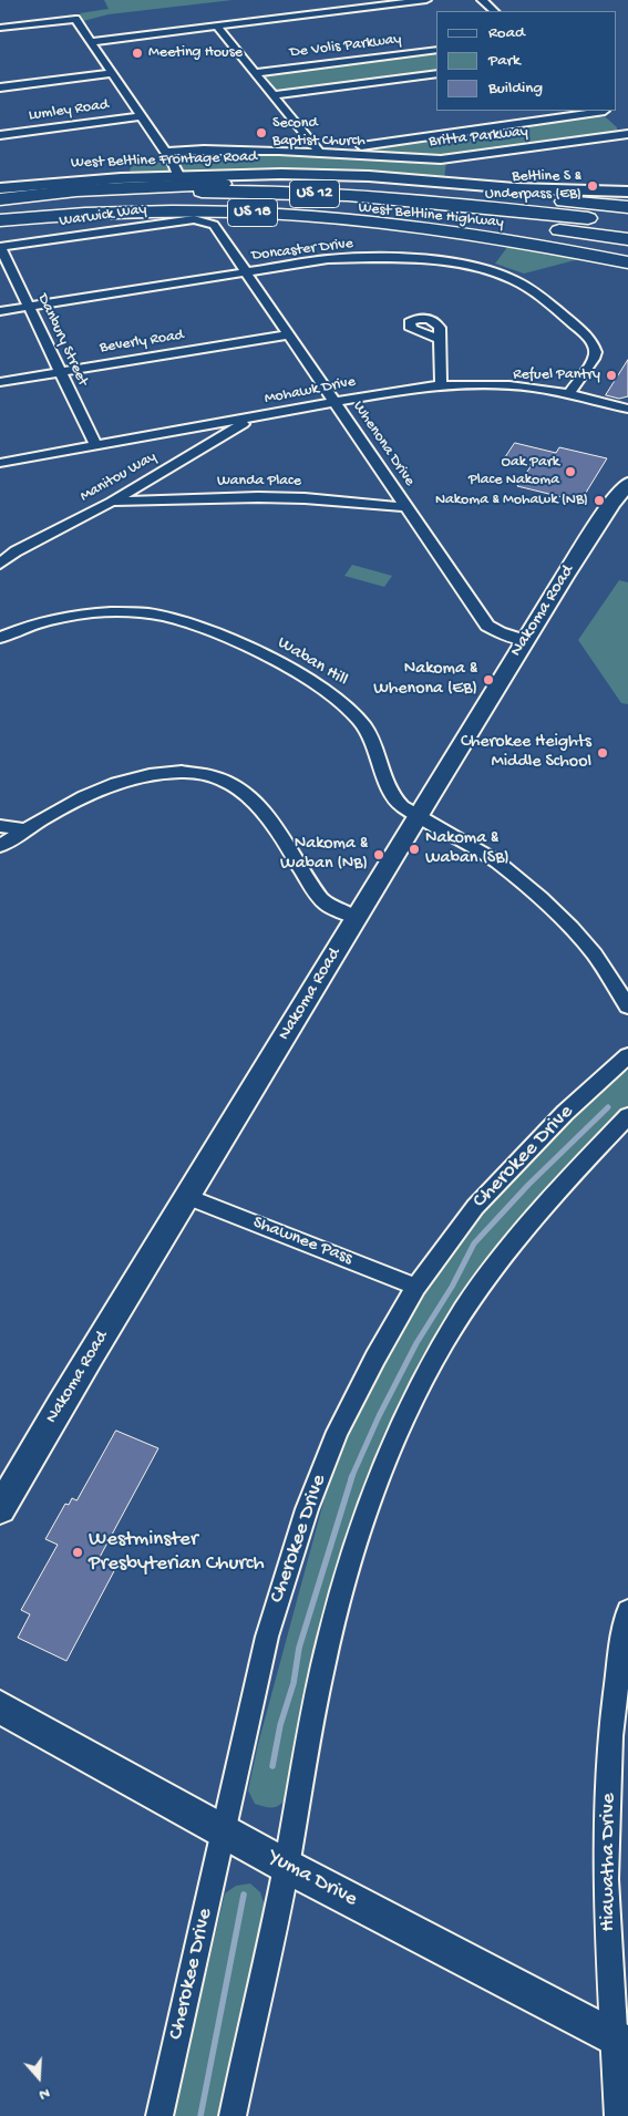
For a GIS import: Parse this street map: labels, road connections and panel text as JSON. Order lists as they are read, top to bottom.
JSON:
{
  "streets": {
    "highway": ["US 12", "US 18", "West Beltline Highway"],
    "main road": ["West Beltline Frontage Road", "Nakoma Road", "Yuma Drive"],
    "street": [
      "De Volis Parkway",
      "Lumley Road",
      "Britta Parkway",
      "Warwick Way",
      "Doncaster Drive",
      "Danbury Street",
      "Beverly Road",
      "Mohawk Drive",
      "Whenona Drive",
      "Manitou Way",
      "Wanda Place",
      "Waban Hill",
      "Cherokee Drive",
      "Shawnee Pass",
      "Hiawatha Drive"
    ]
  },
  "crossings": [
    ["US 18", "West Beltline Highway"],
    ["Warwick Way", "Danbury Street"],
    ["Warwick Way", "Whenona Drive"],
    ["Doncaster Drive", "Danbury Street"],
    ["Doncaster Drive", "Mohawk Drive"],
    ["Doncaster Drive", "Whenona Drive"],
    ["Danbury Street", "Beverly Road"],
    ["Danbury Street", "Mohawk Drive"],
    ["Beverly Road", "Whenona Drive"],
    ["Mohawk Drive", "Whenona Drive"],
    ["Mohawk Drive", "Manitou Way"],
    ["Whenona Drive", "Wanda Place"],
    ["Whenona Drive", "Nakoma Road"],
    ["Manitou Way", "Wanda Place"],
    ["Nakoma Road", "Waban Hill"],
    ["Nakoma Road", "Shawnee Pass"],
    ["Cherokee Drive", "Shawnee Pass"],
    ["Cherokee Drive", "Yuma Drive"],
    ["Hiawatha Drive", "Yuma Drive"]
  ],
  "places": [
    "Meeting House",
    "Second Baptist Church",
    "Beltline S & Underpass (EB)",
    "Refuel Pantry",
    "Oak Park Place Nakoma",
    "Nakoma & Mohawk (NB)",
    "Nakoma & Whenona (EB)",
    "Cherokee Heights Middle School",
    "Nakoma & Waban (SB)",
    "Nakoma & Waban (NB)",
    "Westminster Presbyterian Church"
  ],
  "legend": ["Road", "Park", "Building"],
  "north": "bottom"
}
